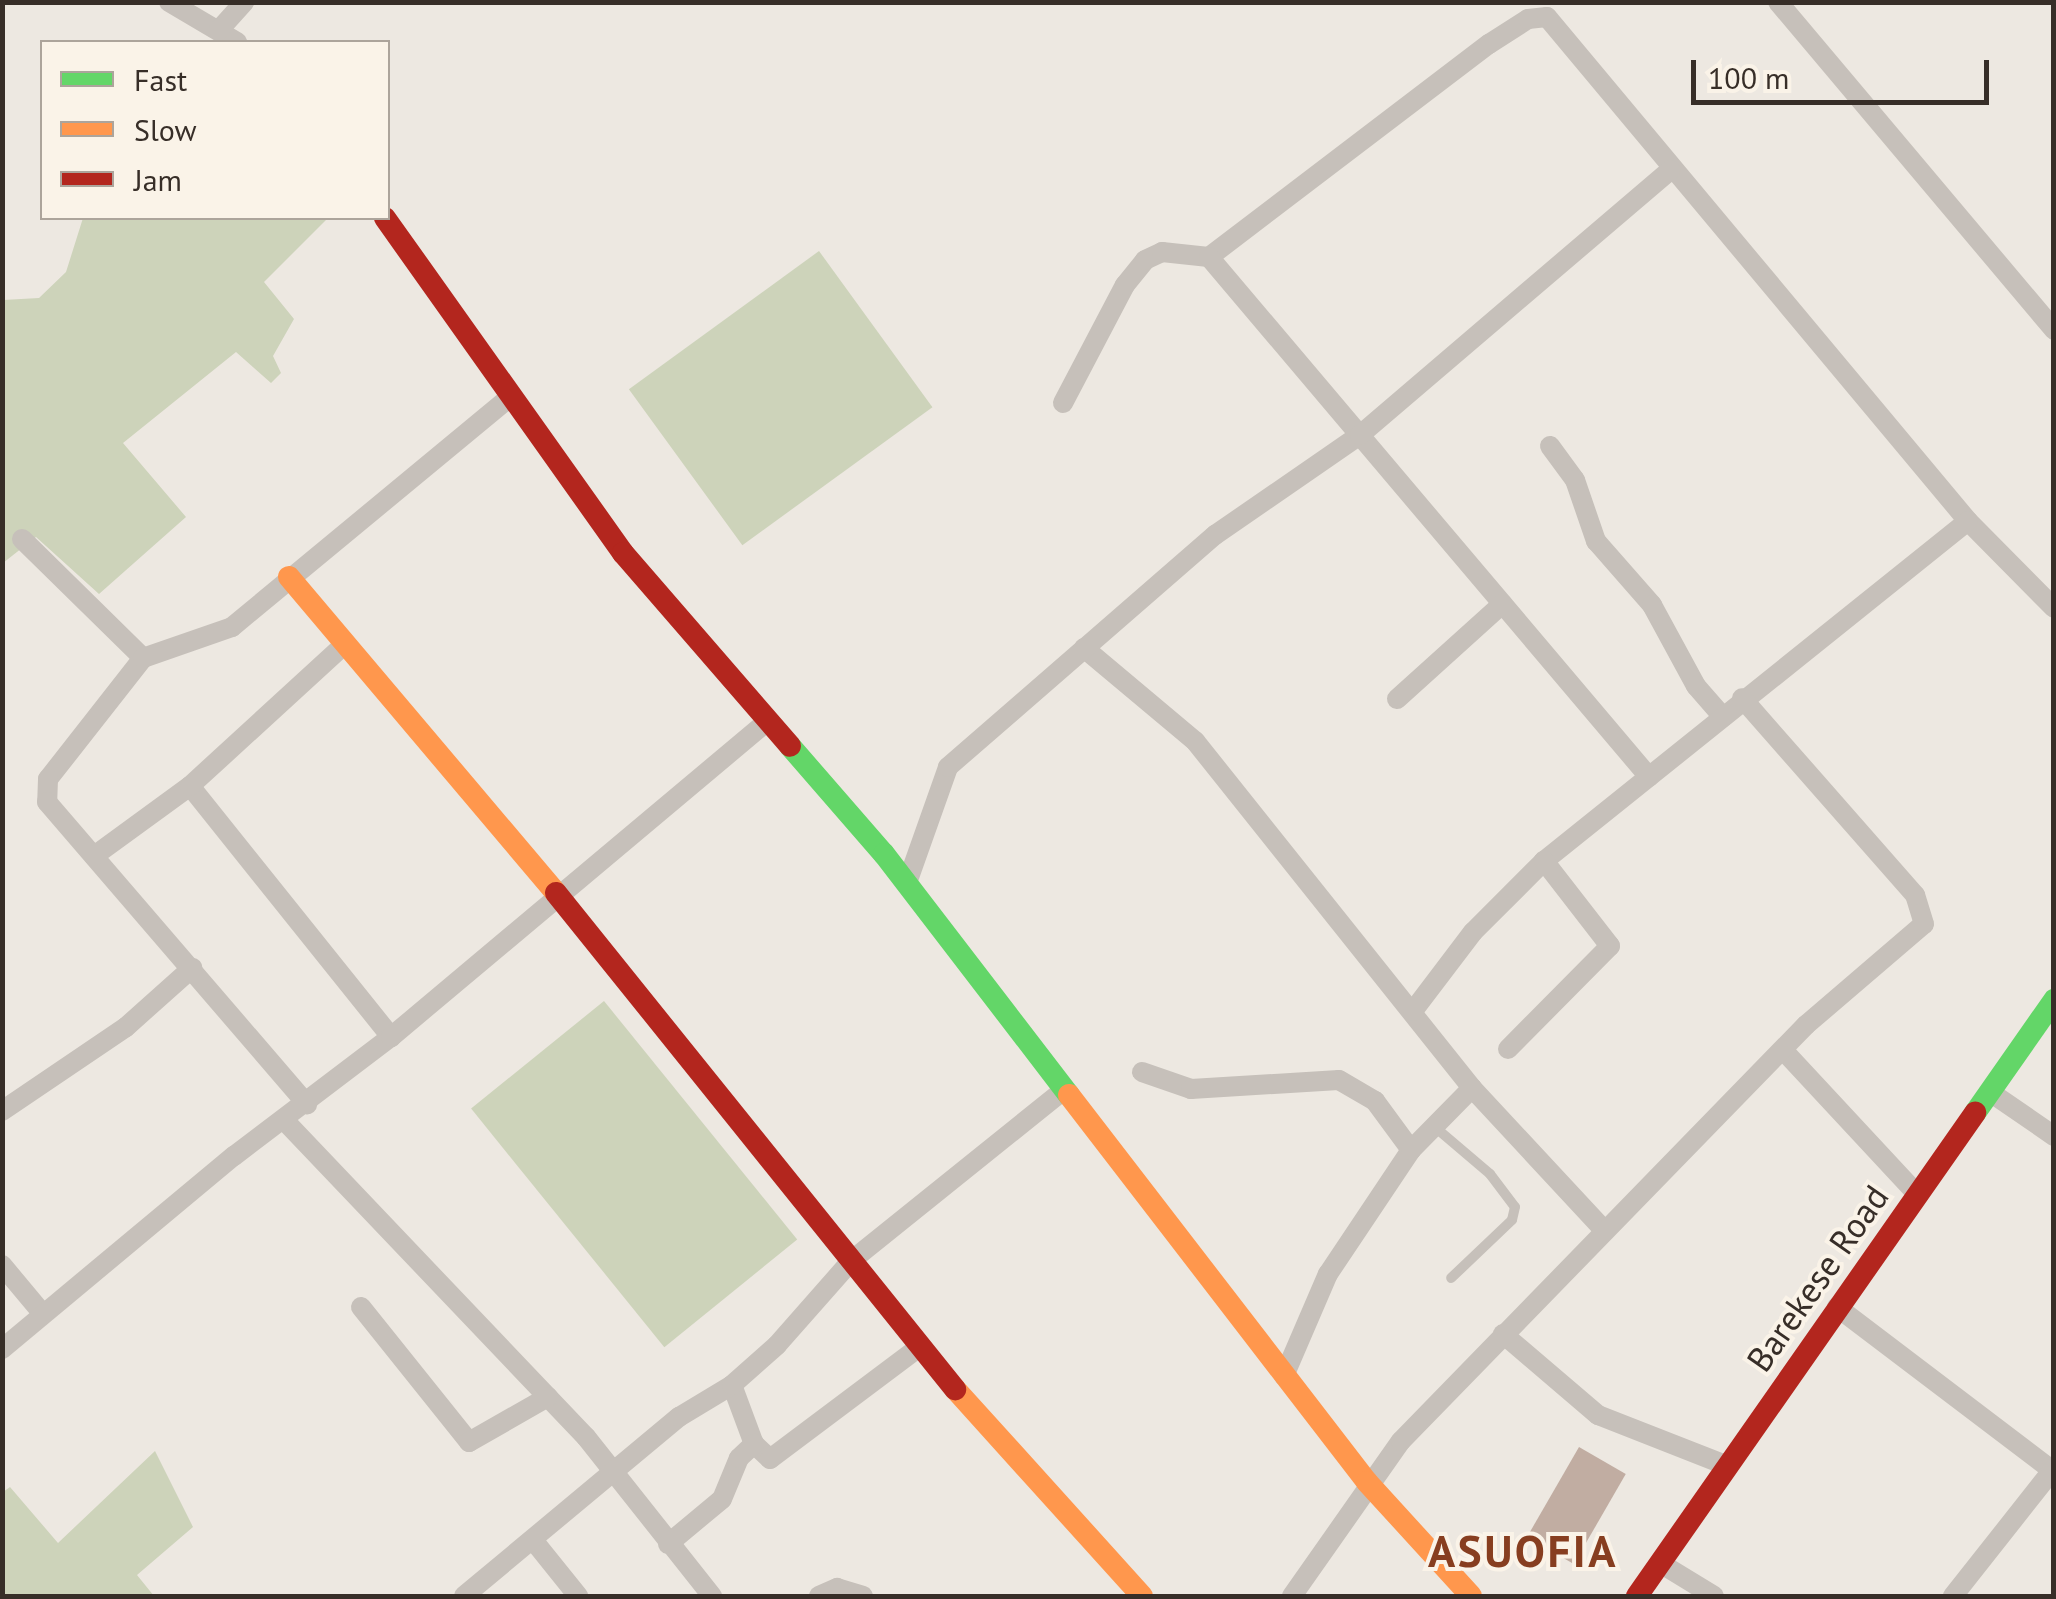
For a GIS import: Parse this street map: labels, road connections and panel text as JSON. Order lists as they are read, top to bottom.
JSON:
{
  "streets": {
    "street": ["Barekese Road"]
  },
  "districts": ["ASUOFIA"],
  "legend": ["Fast", "Slow", "Jam"],
  "scale_bar": "100 m"
}
